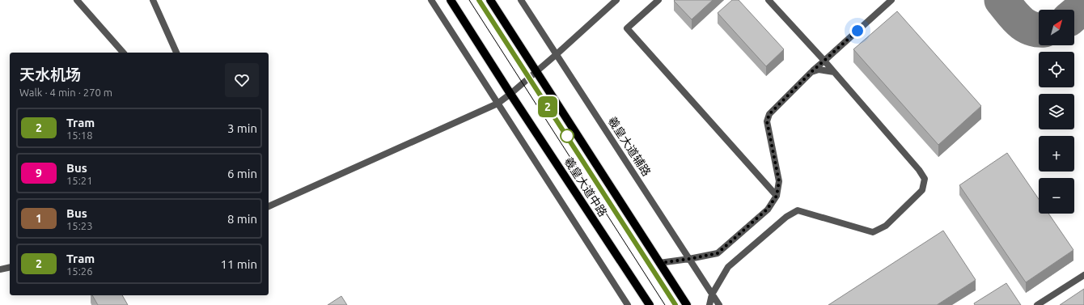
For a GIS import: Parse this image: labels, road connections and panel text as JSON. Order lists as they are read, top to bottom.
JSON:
{
  "streets": {
    "main road": ["羲皇大道中路"],
    "street": ["羲皇大道辅路"]
  },
  "lines": ["tram line 2"],
  "north": "top right",
  "page": {
    "on_map": "2",
    "map_buttons": ["+", "−"],
    "heading": ["天水机场", "Walk · 4 min · 270 m"],
    "list": [
      {
        "mark": "2",
        "name": "Tram",
        "note": "15:18",
        "value": "3 min"
      },
      {
        "mark": "9",
        "name": "Bus",
        "note": "15:21",
        "value": "6 min"
      },
      {
        "mark": "1",
        "name": "Bus",
        "note": "15:23",
        "value": "8 min"
      },
      {
        "mark": "2",
        "name": "Tram",
        "note": "15:26",
        "value": "11 min"
      }
    ]
  }
}
